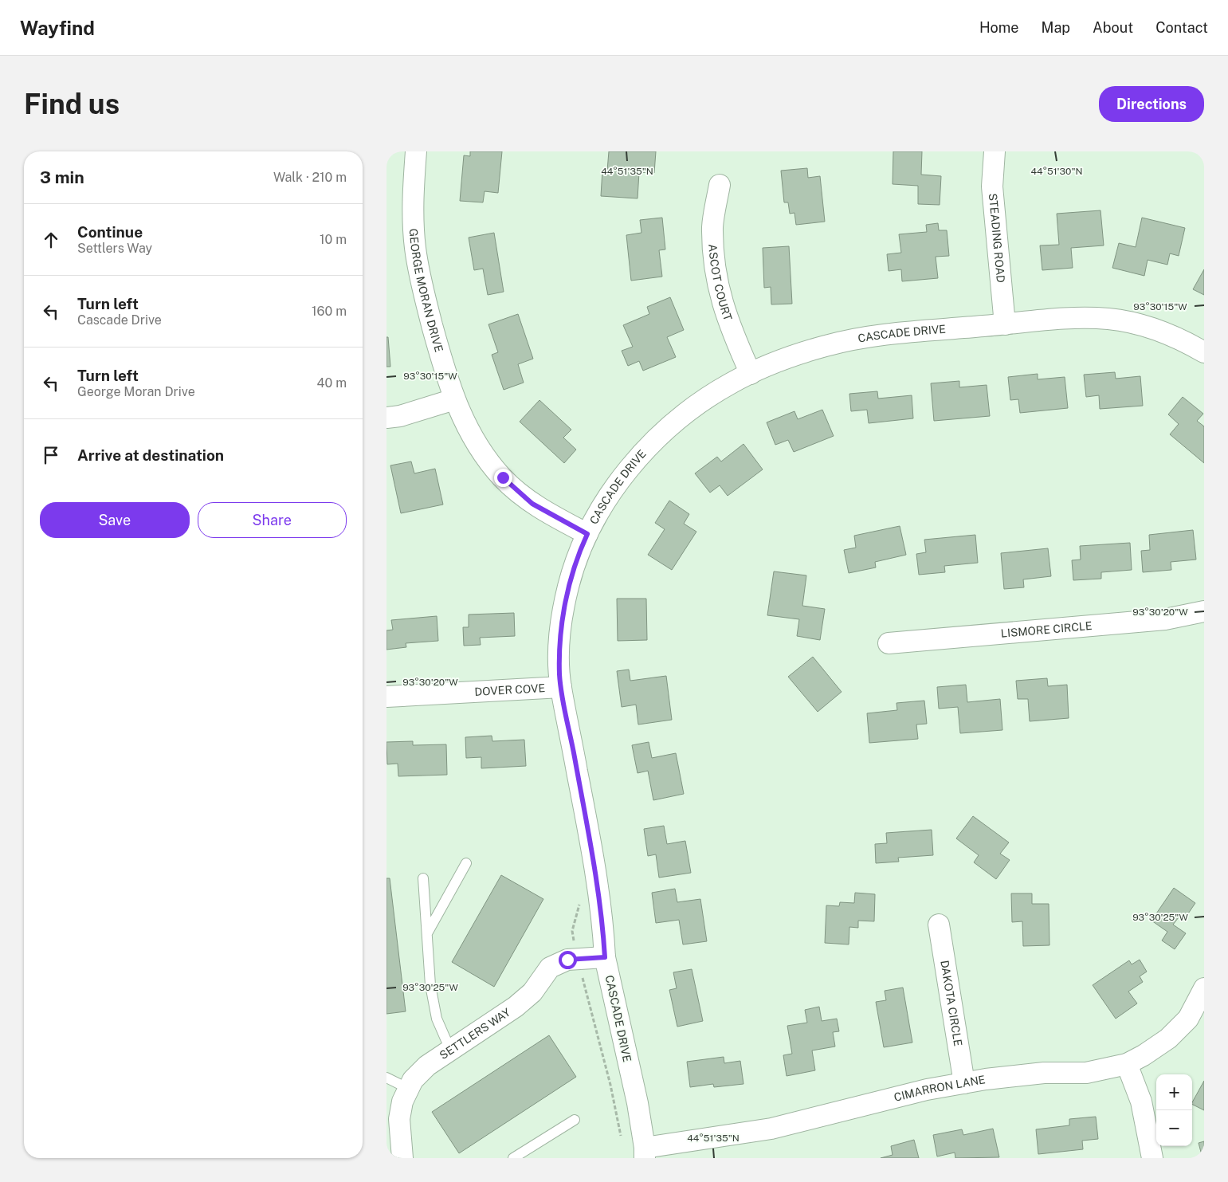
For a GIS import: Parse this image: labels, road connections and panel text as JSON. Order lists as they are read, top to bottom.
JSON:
{
  "streets": {
    "street": [
      "STEADING ROAD",
      "ASCOT COURT",
      "GEORGE MORAN DRIVE",
      "CASCADE DRIVE",
      "LISMORE CIRCLE",
      "DOVER COVE",
      "DAKOTA CIRCLE",
      "SETTLERS WAY",
      "CIMARRON LANE"
    ]
  },
  "crossings": [
    ["STEADING ROAD", "CASCADE DRIVE"],
    ["ASCOT COURT", "CASCADE DRIVE"],
    ["GEORGE MORAN DRIVE", "CASCADE DRIVE"],
    ["CASCADE DRIVE", "DOVER COVE"],
    ["CASCADE DRIVE", "SETTLERS WAY"],
    ["CASCADE DRIVE", "CIMARRON LANE"],
    ["DAKOTA CIRCLE", "CIMARRON LANE"]
  ],
  "page": {
    "header": "Wayfind",
    "nav": [
      "Home",
      "Map",
      "About",
      "Contact"
    ],
    "buttons": [
      "Directions",
      ["Save", "Share"]
    ],
    "title": "Find us",
    "heading": ["3 min", "Walk · 210 m"],
    "list": [
      ["Continue", "Settlers Way", "10 m"],
      ["Turn left", "Cascade Drive", "160 m"],
      ["Turn left", "George Moran Drive", "40 m"],
      "Arrive at destination"
    ],
    "map_buttons": ["+", "−"]
  },
  "coordinates": [
    "44°51'35\"N",
    "44°51'30\"N",
    "93°30'15\"W",
    "93°30'20\"W",
    "93°30'25\"W"
  ]
}
